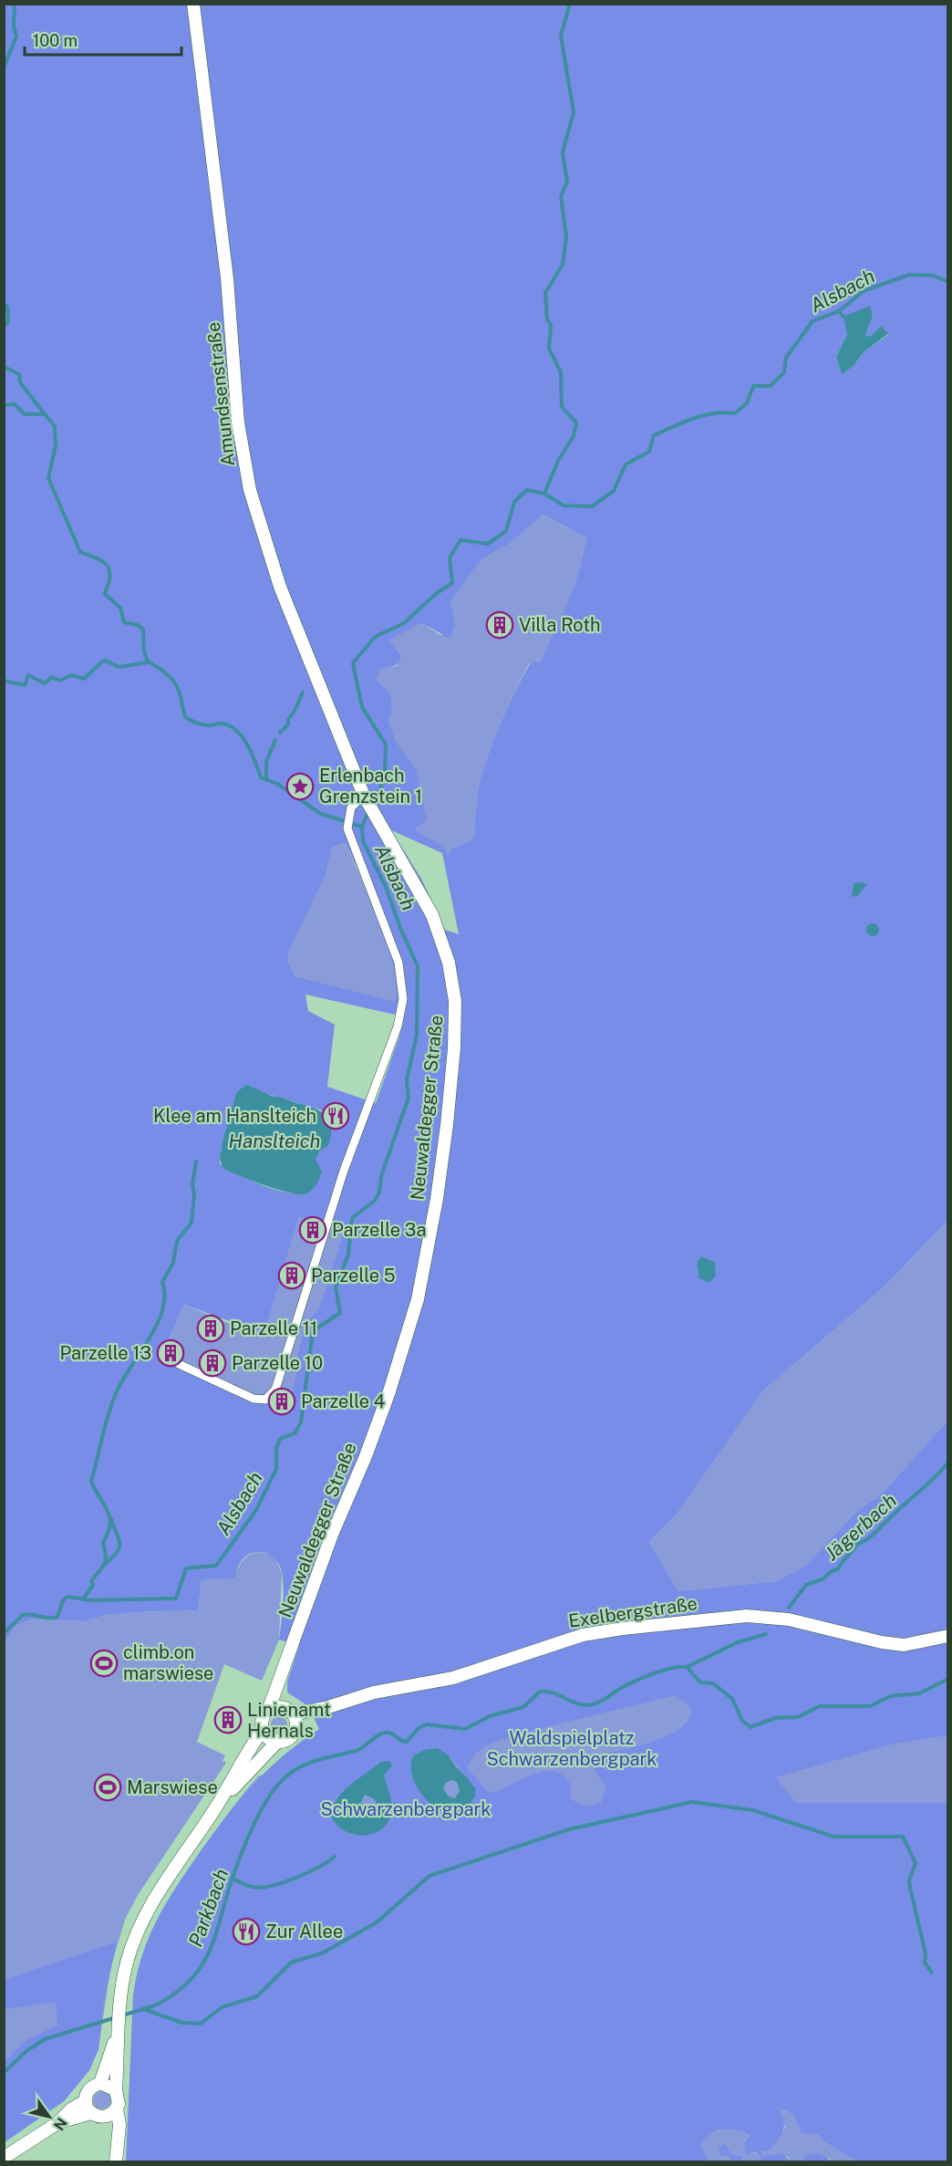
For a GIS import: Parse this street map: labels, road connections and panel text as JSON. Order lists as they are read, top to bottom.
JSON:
{
  "streets": {
    "main road": ["Amundsenstraße", "Neuwaldegger Straße", "Exelbergstraße"]
  },
  "crossings": [
    ["Amundsenstraße", "Neuwaldegger Straße"],
    ["Neuwaldegger Straße", "Exelbergstraße"]
  ],
  "water": [
    "Alsbach",
    "Hanslteich",
    "Jägerbach",
    "Parkbach"
  ],
  "parks": ["Waldspielplatz Schwarzenbergpark", "Schwarzenbergpark"],
  "places": {
    "building": [
      "Villa Roth",
      "Parzelle 3a",
      "Parzelle 5",
      "Parzelle 11",
      "Parzelle 13",
      "Parzelle 10",
      "Parzelle 4",
      "Linienamt Hernals"
    ],
    "place": ["Erlenbach Grenzstein 1"],
    "restaurant": ["Klee am Hanslteich", "Zur Allee"],
    "sports": ["climb.on marswiese", "Marswiese"]
  },
  "scale_bar": "100 m",
  "north": "bottom right"
}
